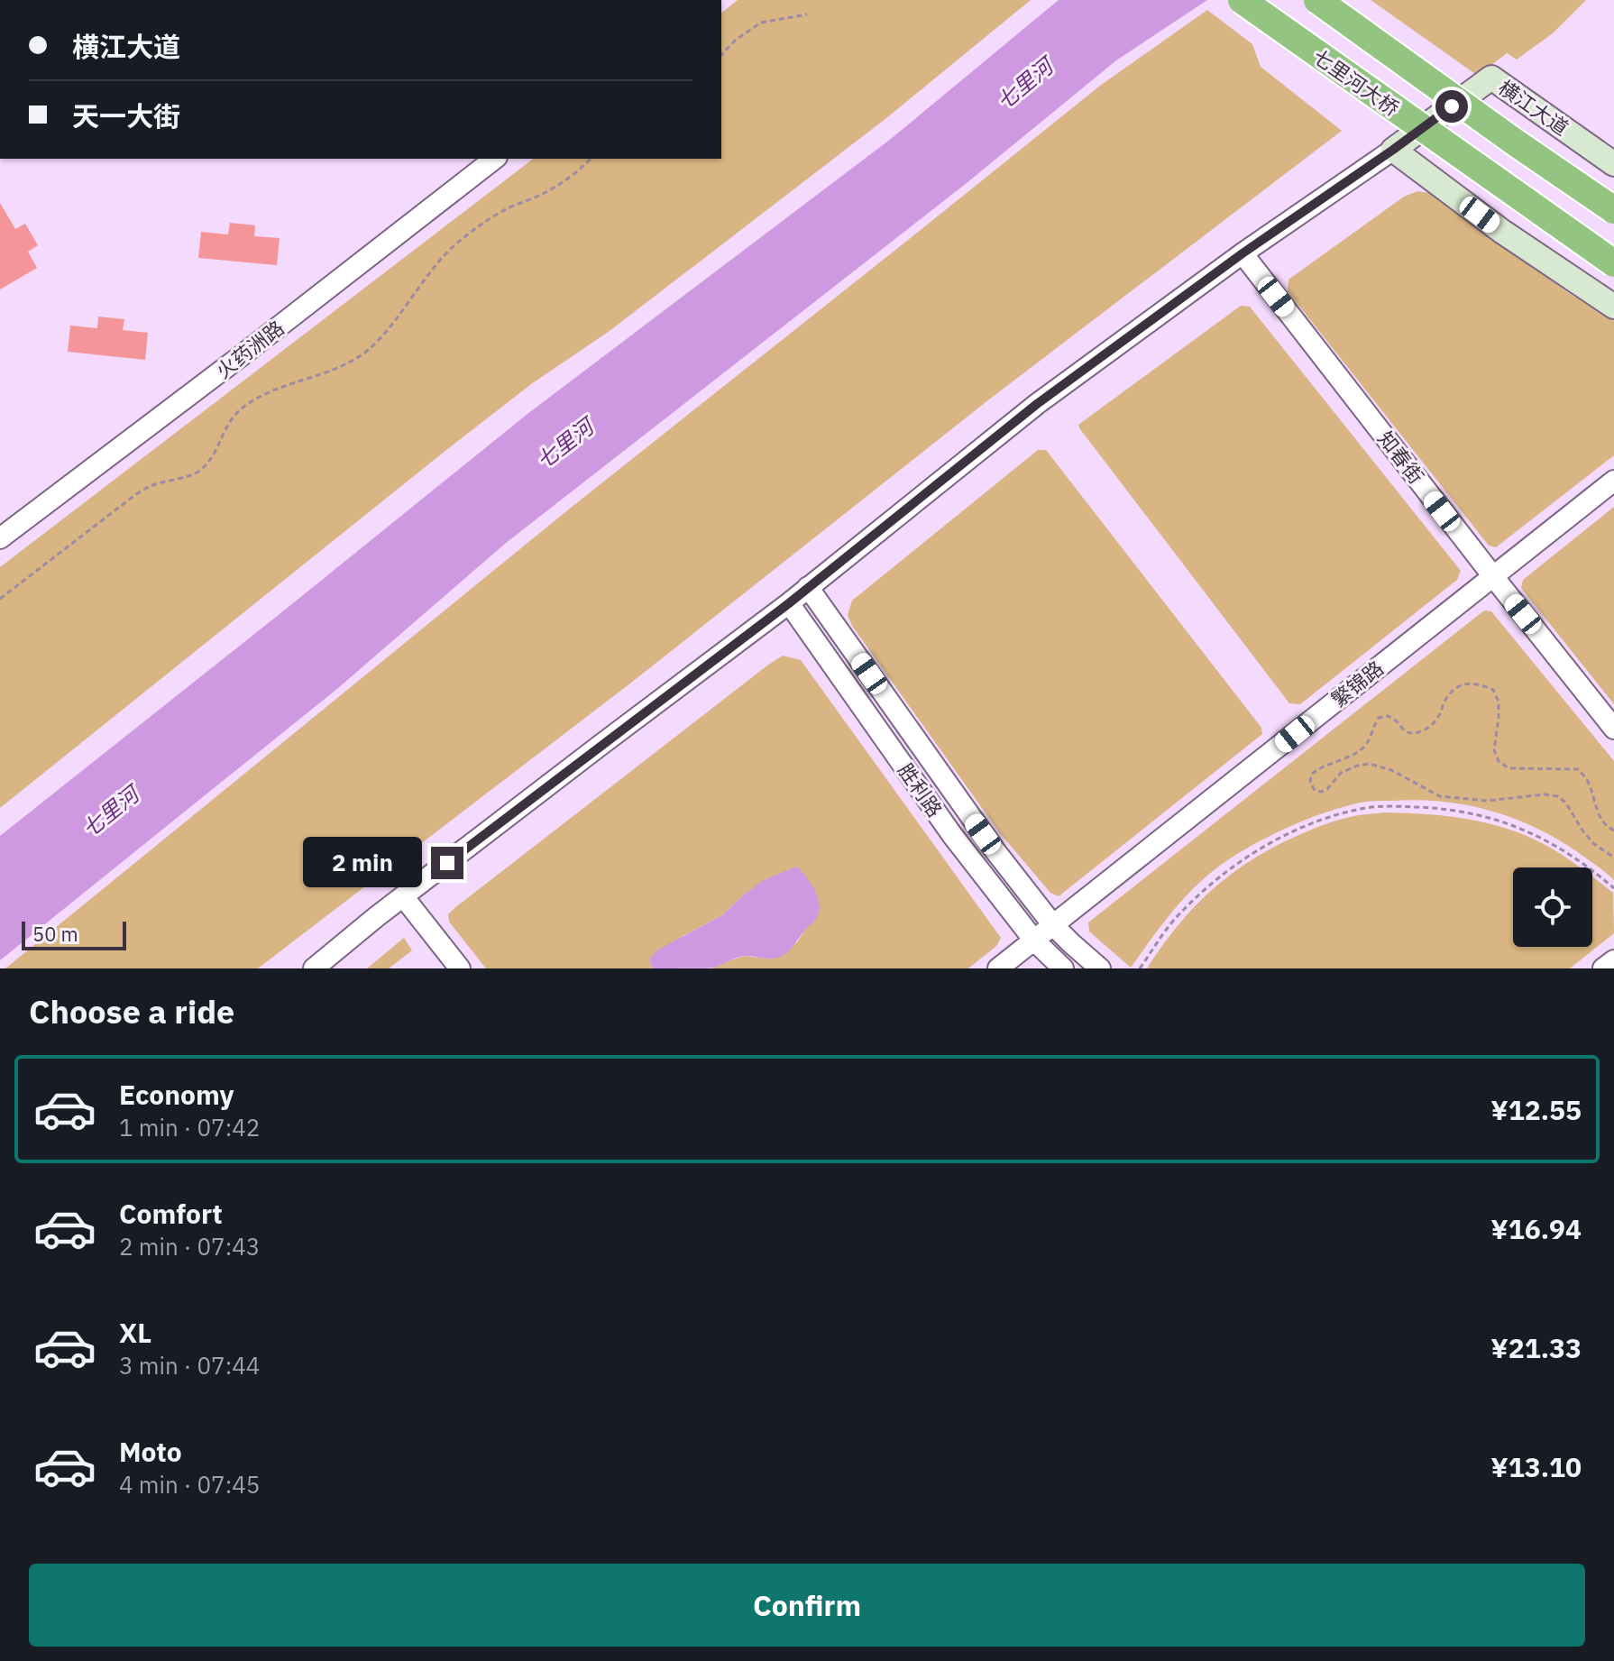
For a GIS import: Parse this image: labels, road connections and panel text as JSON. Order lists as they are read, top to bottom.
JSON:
{
  "streets": {
    "highway": ["七里河大桥"],
    "main road": ["横江大道"],
    "street": [
      "火药洲路",
      "知春街",
      "繁锦路",
      "胜利路"
    ]
  },
  "crossings": [
    ["知春街", "繁锦路"],
    ["繁锦路", "胜利路"]
  ],
  "water": ["七里河"],
  "scale_bar": "50 m",
  "page": {
    "banner": ["横江大道", "天一大街"],
    "bubble": "2 min",
    "scale": "50 m",
    "heading": "Choose a ride",
    "list": [
      {
        "name": "Economy",
        "note": "1 min · 07:42",
        "value": "¥12.55"
      },
      {
        "name": "Comfort",
        "note": "2 min · 07:43",
        "value": "¥16.94"
      },
      {
        "name": "XL",
        "note": "3 min · 07:44",
        "value": "¥21.33"
      },
      {
        "name": "Moto",
        "note": "4 min · 07:45",
        "value": "¥13.10"
      }
    ],
    "buttons": "Confirm"
  }
}
